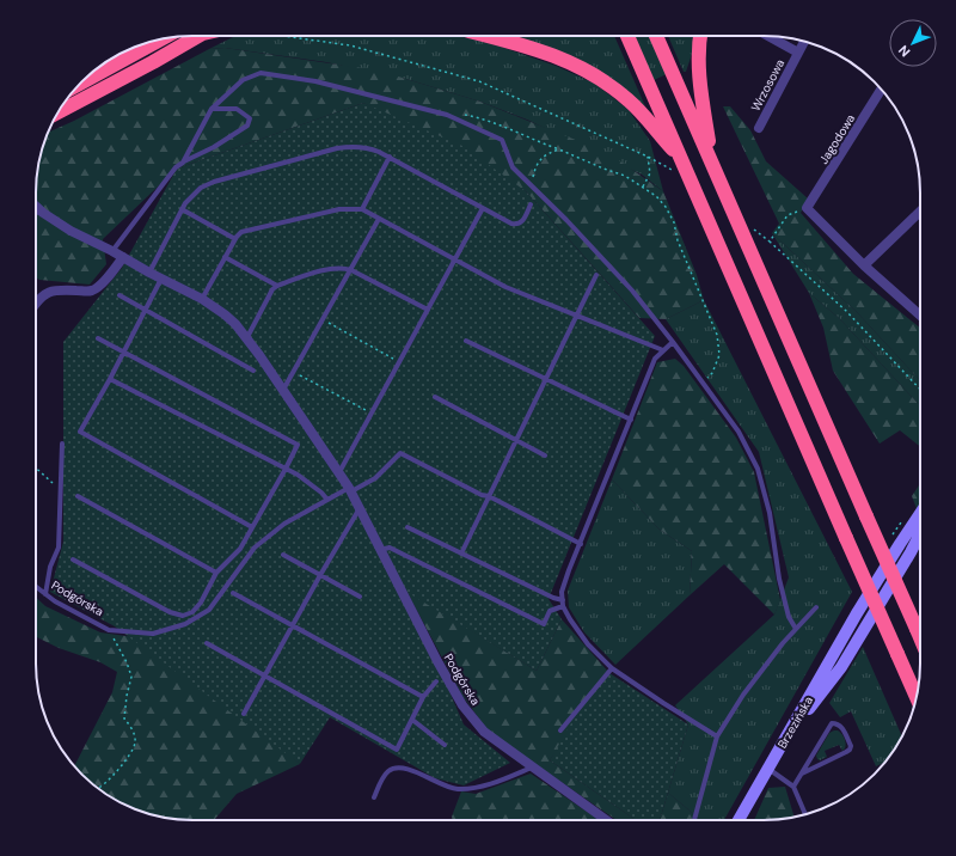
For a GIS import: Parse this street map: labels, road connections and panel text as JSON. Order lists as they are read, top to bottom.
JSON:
{
  "streets": {
    "main road": ["Brzezińska"],
    "street": ["Wrzosowa", "Jagodowa", "Podgórska"]
  },
  "north": "bottom left"
}
